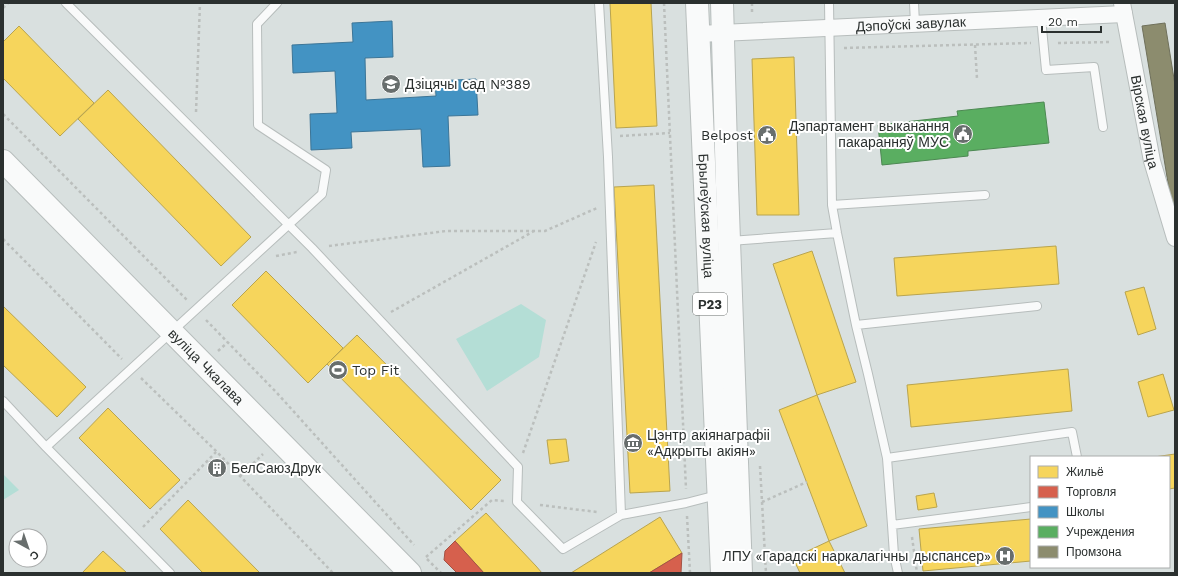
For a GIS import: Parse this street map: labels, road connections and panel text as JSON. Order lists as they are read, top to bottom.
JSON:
{
  "streets": {
    "main road": ["Брылеўская вуліца", "Р23", "вуліца Чкалава"],
    "street": ["Дэпоўскі завулак", "Вірская вуліца"]
  },
  "crossings": [
    ["Дэпоўскі завулак", "Вірская вуліца"],
    ["Дэпоўскі завулак", "Брылеўская вуліца"]
  ],
  "places": {
    "school or university": ["Дзіцячы сад №389"],
    "public building": ["Дэпартамент выканання пакаранняў МУС", "Belpost"],
    "sports": ["Top Fit"],
    "museum": ["Цэнтр акіянаграфіі «Адкрыты акіян»"],
    "building": ["БелСаюзДрук"],
    "hospital": ["ЛПУ «Гарадскі наркалагічны дыспансер»"]
  },
  "legend": [
    "Жильё",
    "Торговля",
    "Школы",
    "Учреждения",
    "Промзона"
  ],
  "scale_bar": "20 m",
  "north": "bottom right"
}
